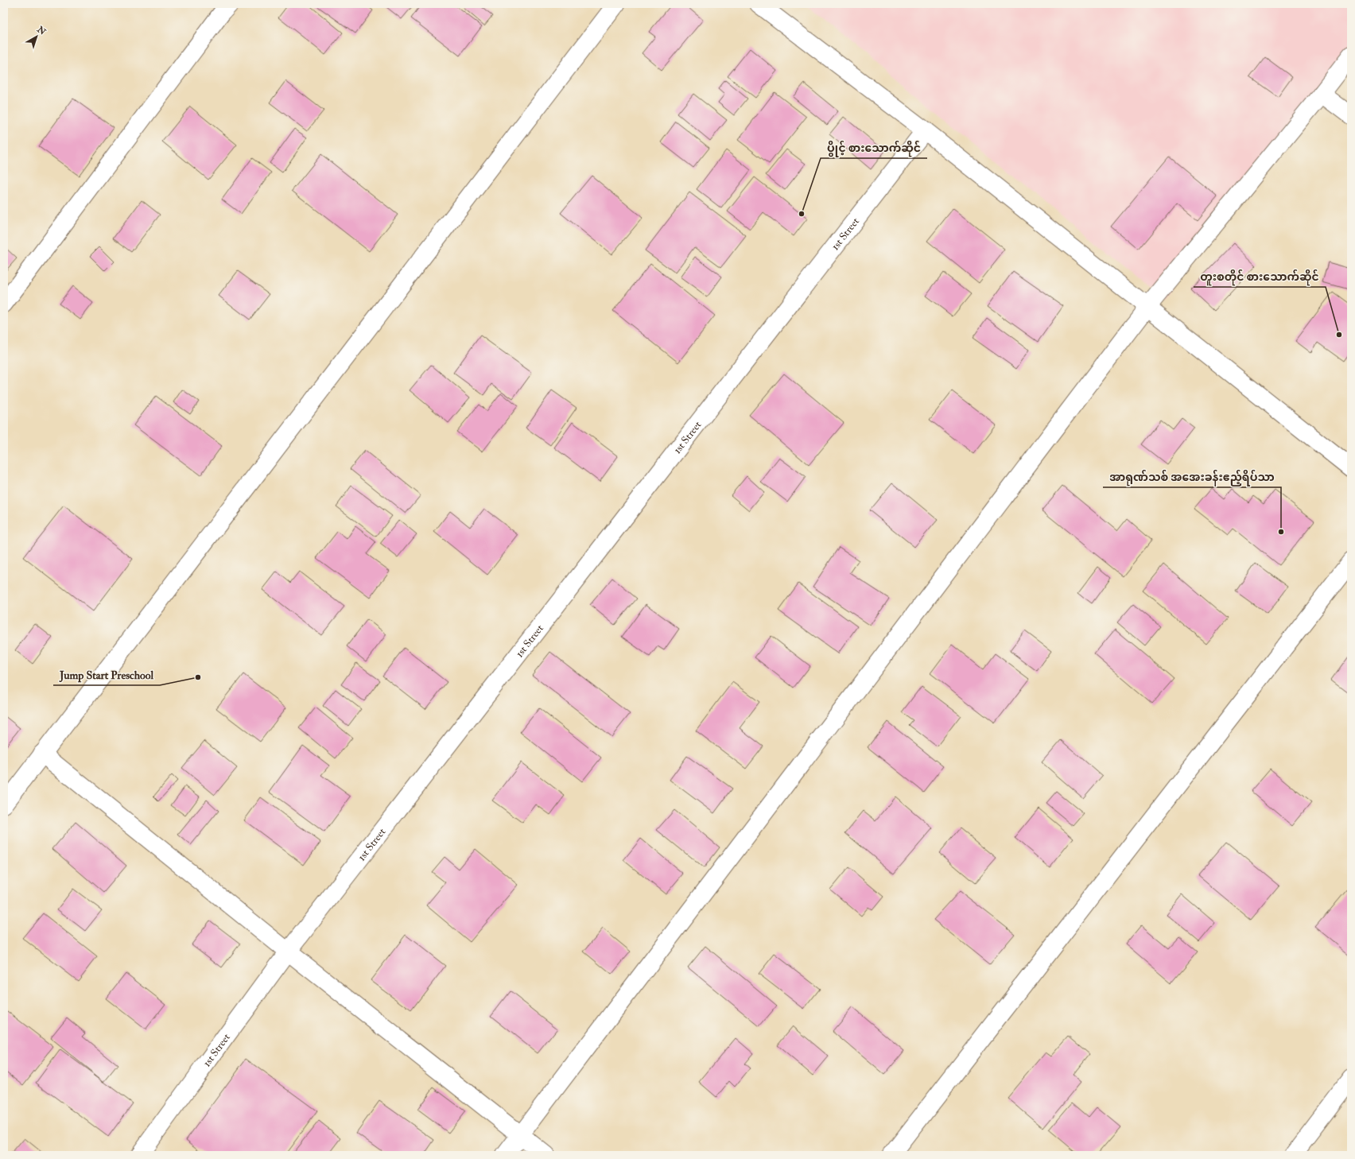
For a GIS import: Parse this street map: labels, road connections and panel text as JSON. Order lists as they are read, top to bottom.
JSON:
{
  "streets": {
    "street": ["1st Street"]
  },
  "places": [
    "ပွိုင့် စားသောက်ဆိုင်",
    "တူးစတိုင် စားသောက်ဆိုင်",
    "အာရုဏ်သစ် အအေးခန်းဧည့်ရိပ်သာ",
    "Jump Start Preschool"
  ],
  "north": "top right"
}
